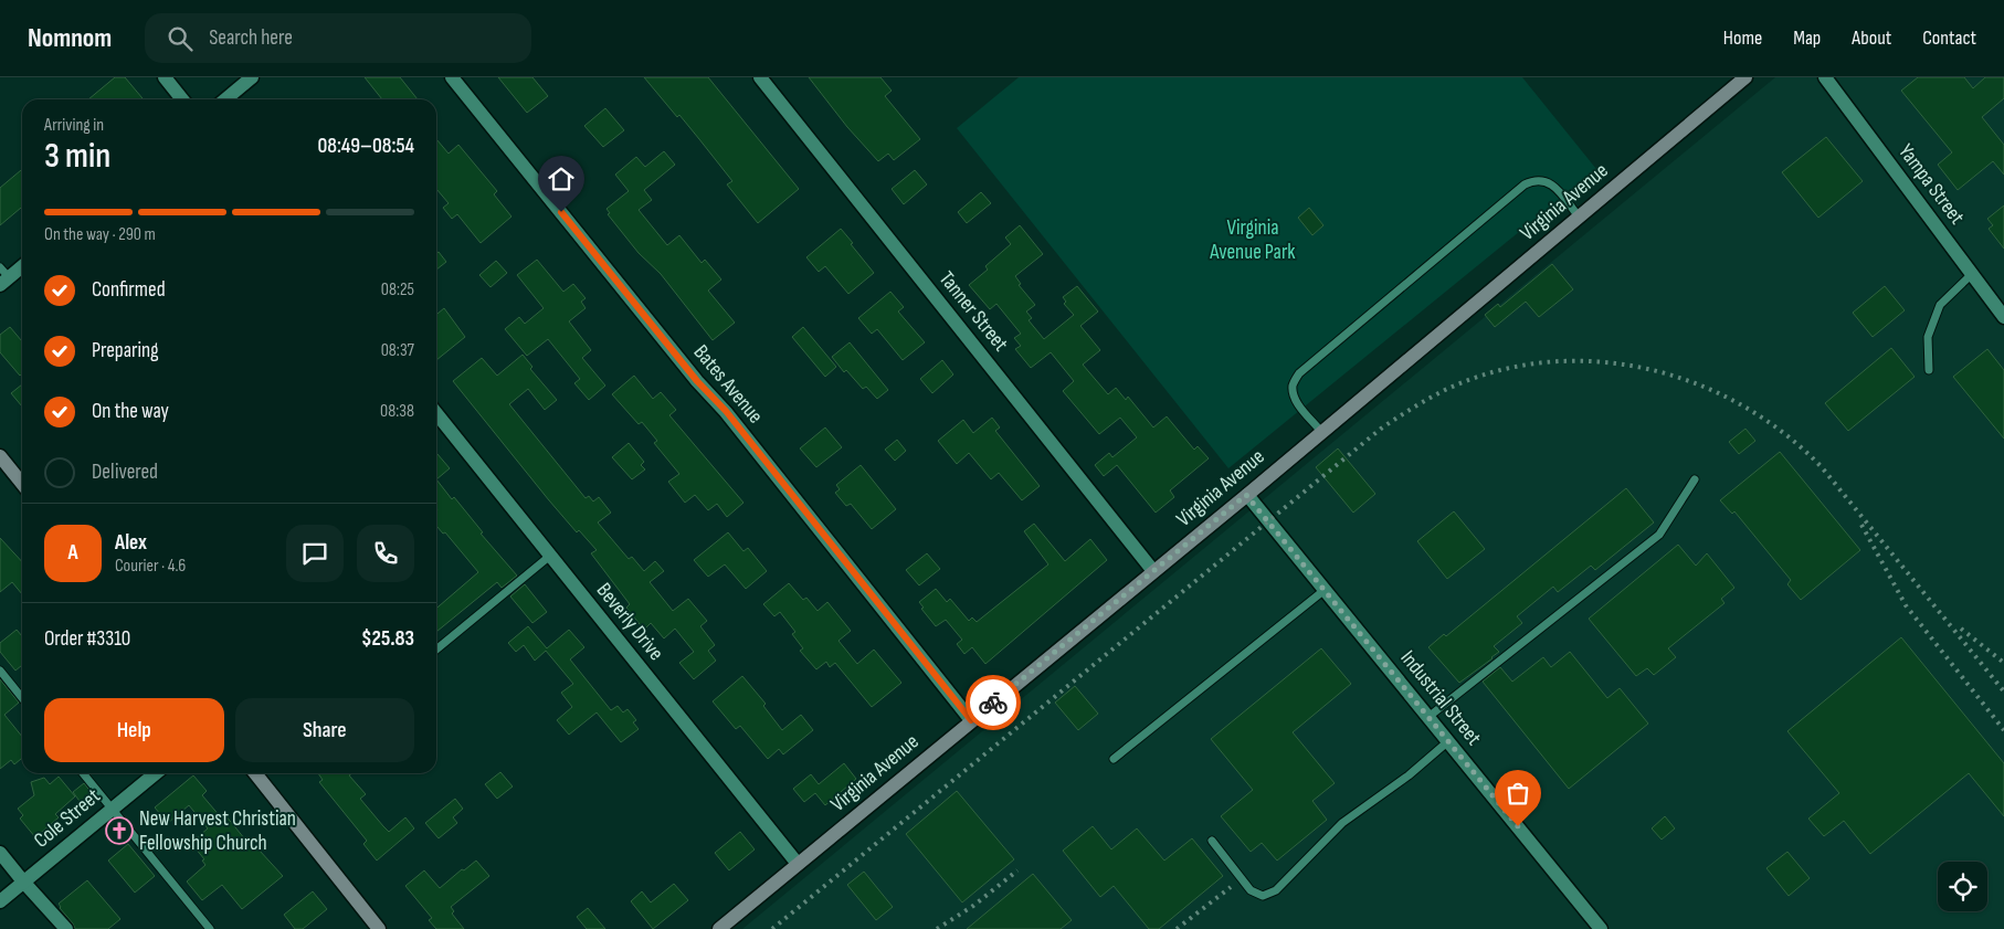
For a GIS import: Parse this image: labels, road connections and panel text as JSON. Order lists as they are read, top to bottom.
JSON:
{
  "streets": {
    "street": [
      "Yampa Street",
      "Virginia Avenue",
      "Tanner Street",
      "Bates Avenue",
      "Beverly Drive",
      "Industrial Street",
      "Cole Street"
    ]
  },
  "crossings": [
    ["Virginia Avenue", "Tanner Street"],
    ["Virginia Avenue", "Bates Avenue"],
    ["Virginia Avenue", "Beverly Drive"],
    ["Virginia Avenue", "Industrial Street"]
  ],
  "parks": ["Virginia Avenue Park"],
  "places": {
    "church": ["New Harvest Christian Fellowship Church"]
  },
  "page": {
    "header": "Nomnom",
    "search": "Search here",
    "nav": [
      "Home",
      "Map",
      "About",
      "Contact"
    ],
    "heading": ["3 min", "Arriving in", "08:49–08:54"],
    "panel": [
      "Alex",
      "Courier · 4.6",
      "Order #3310",
      "$25.83"
    ],
    "bar": "On the way · 290 m",
    "list": [
      ["Confirmed", "08:25"],
      ["Preparing", "08:37"],
      ["On the way", "08:38"],
      "Delivered"
    ],
    "round": "A",
    "buttons": ["Help", "Share"]
  }
}
